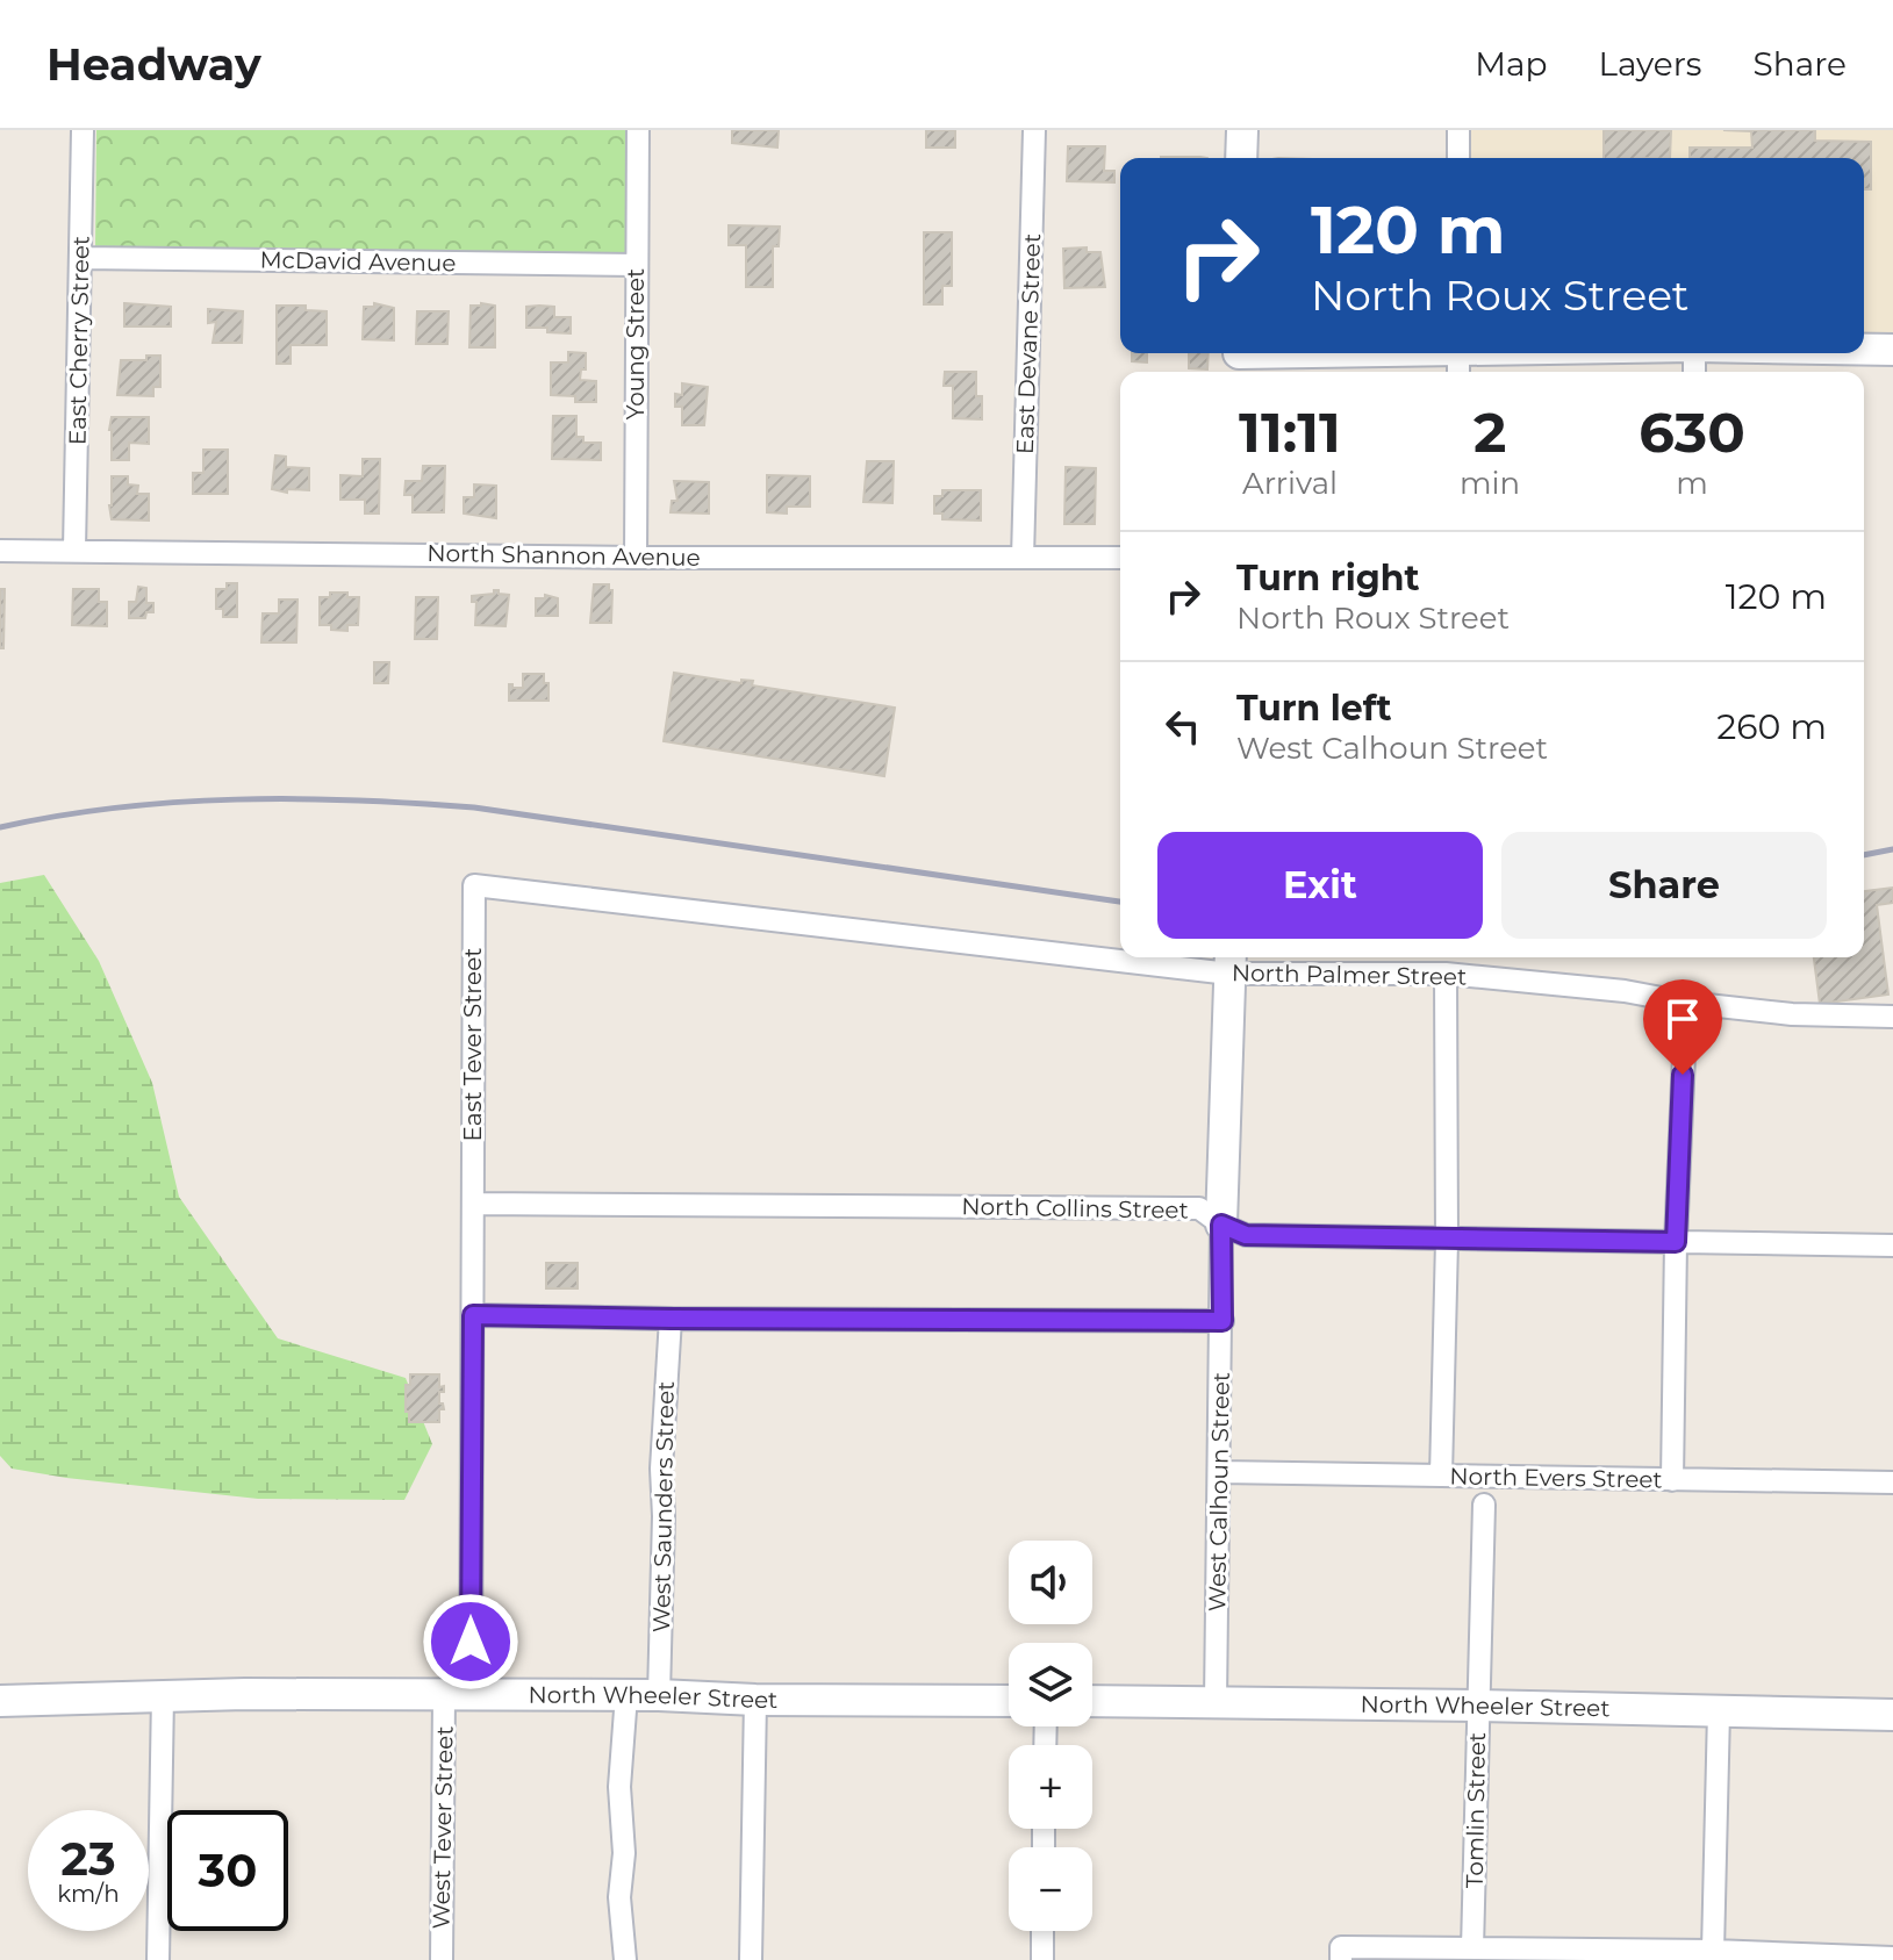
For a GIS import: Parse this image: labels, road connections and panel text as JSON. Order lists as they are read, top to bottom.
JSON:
{
  "streets": {
    "main road": ["North Wheeler Street"],
    "street": [
      "McDavid Avenue",
      "East Cherry Street",
      "Young Street",
      "East Devane Street",
      "North Shannon Avenue",
      "North Palmer Street",
      "East Tever Street",
      "North Collins Street",
      "North Evers Street",
      "West Calhoun Street",
      "West Saunders Street",
      "Tomlin Street",
      "West Tever Street"
    ]
  },
  "crossings": [
    ["McDavid Avenue", "East Cherry Street"],
    ["McDavid Avenue", "Young Street"],
    ["East Cherry Street", "North Shannon Avenue"],
    ["Young Street", "North Shannon Avenue"],
    ["East Devane Street", "North Shannon Avenue"],
    ["North Palmer Street", "East Tever Street"],
    ["East Tever Street", "North Collins Street"],
    ["East Tever Street", "West Tever Street"],
    ["North Collins Street", "West Calhoun Street"],
    ["North Collins Street", "West Tever Street"],
    ["North Evers Street", "West Calhoun Street"],
    ["West Calhoun Street", "North Wheeler Street"],
    ["West Saunders Street", "North Wheeler Street"],
    ["North Wheeler Street", "Tomlin Street"],
    ["North Wheeler Street", "West Tever Street"]
  ],
  "page": {
    "header": "Headway",
    "nav": ["Map", "Layers", "Share"],
    "turn": ["120 m", "North Roux Street"],
    "eta": [
      "11:11",
      "Arrival",
      "2",
      "min",
      "630",
      "m"
    ],
    "list": [
      {
        "name": "Turn right",
        "note": "North Roux Street",
        "value": "120 m"
      },
      {
        "name": "Turn left",
        "note": "West Calhoun Street",
        "value": "260 m"
      }
    ],
    "buttons": ["Exit", "Share"],
    "map_buttons": ["+", "−"],
    "speed": "23 km/h",
    "limit": "30"
  }
}
